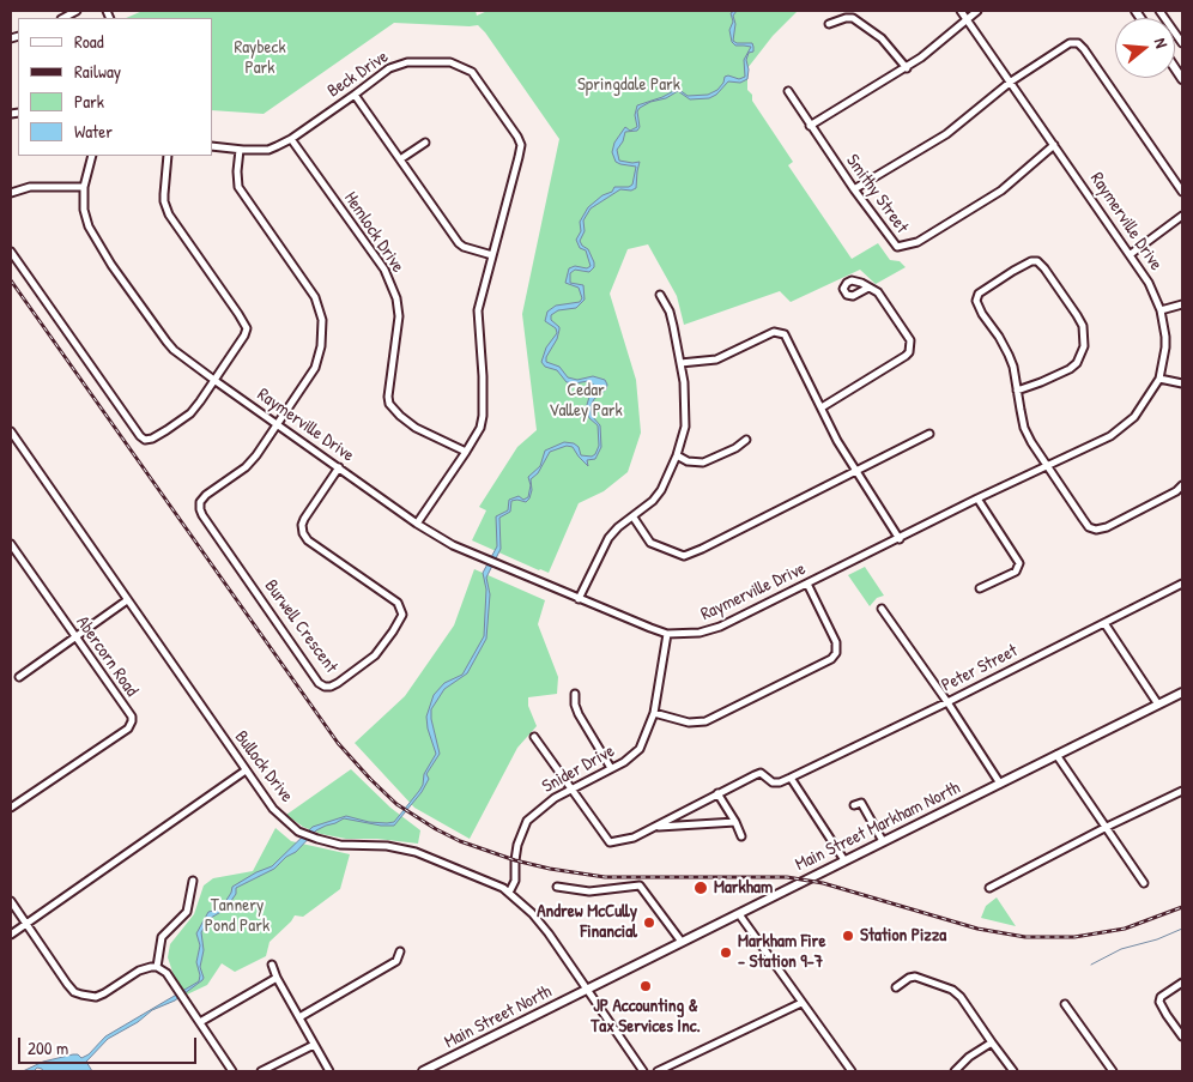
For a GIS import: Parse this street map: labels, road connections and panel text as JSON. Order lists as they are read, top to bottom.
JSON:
{
  "streets": {
    "main road": ["Main Street Markham North", "Main Street North"],
    "street": [
      "Beck Drive",
      "Smithy Street",
      "Raymerville Drive",
      "Hemlock Drive",
      "Burwell Crescent",
      "Abercorn Road",
      "Peter Street",
      "Bullock Drive",
      "Snider Drive"
    ]
  },
  "crossings": [
    ["Beck Drive", "Raymerville Drive"],
    ["Beck Drive", "Hemlock Drive"],
    ["Smithy Street", "Raymerville Drive"],
    ["Raymerville Drive", "Burwell Crescent"],
    ["Raymerville Drive", "Snider Drive"],
    ["Bullock Drive", "Snider Drive"],
    ["Bullock Drive", "Main Street Markham North"],
    ["Bullock Drive", "Main Street North"],
    ["Main Street Markham North", "Main Street North"]
  ],
  "parks": [
    "Raybeck Park",
    "Springdale Park",
    "Cedar Valley Park",
    "Tannery Pond Park"
  ],
  "places": [
    "Markham",
    "Andrew McCully Financial",
    "Station Pizza",
    "Markham Fire - Station 9-7",
    "JP Accounting & Tax Services Inc."
  ],
  "legend": [
    "Road",
    "Railway",
    "Park",
    "Water"
  ],
  "scale_bar": "200 m",
  "north": "right"
}
